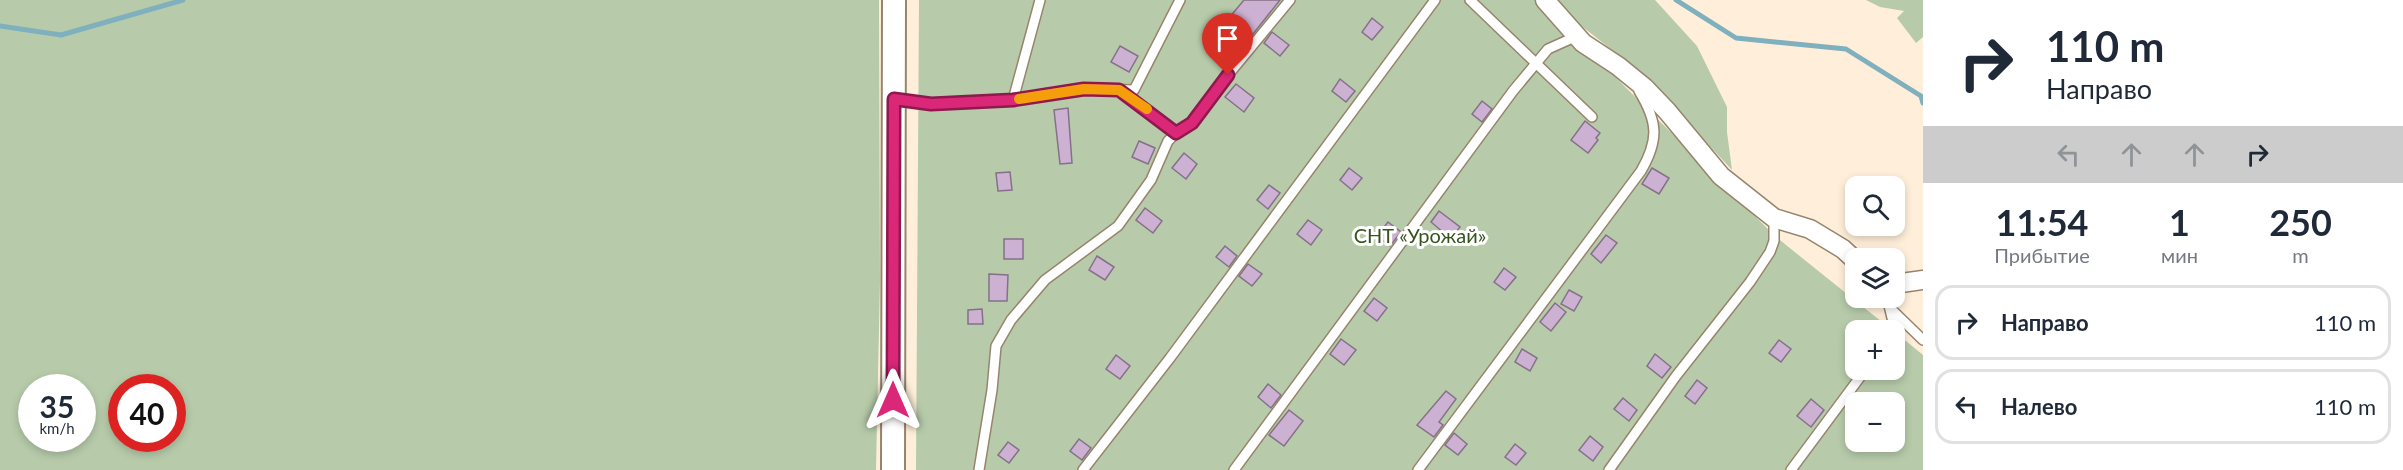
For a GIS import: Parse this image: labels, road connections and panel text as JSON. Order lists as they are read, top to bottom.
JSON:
{
  "parks": ["СНТ «Урожай»"],
  "page": {
    "turn": ["110 m", "Направо"],
    "map_buttons": ["+", "−"],
    "eta": [
      "11:54",
      "Прибытие",
      "1",
      "мин",
      "250",
      "m"
    ],
    "list": [
      {
        "name": "Направо",
        "value": "110 m"
      },
      {
        "name": "Налево",
        "value": "110 m"
      }
    ],
    "speed": "35 km/h",
    "limit": "40"
  }
}
